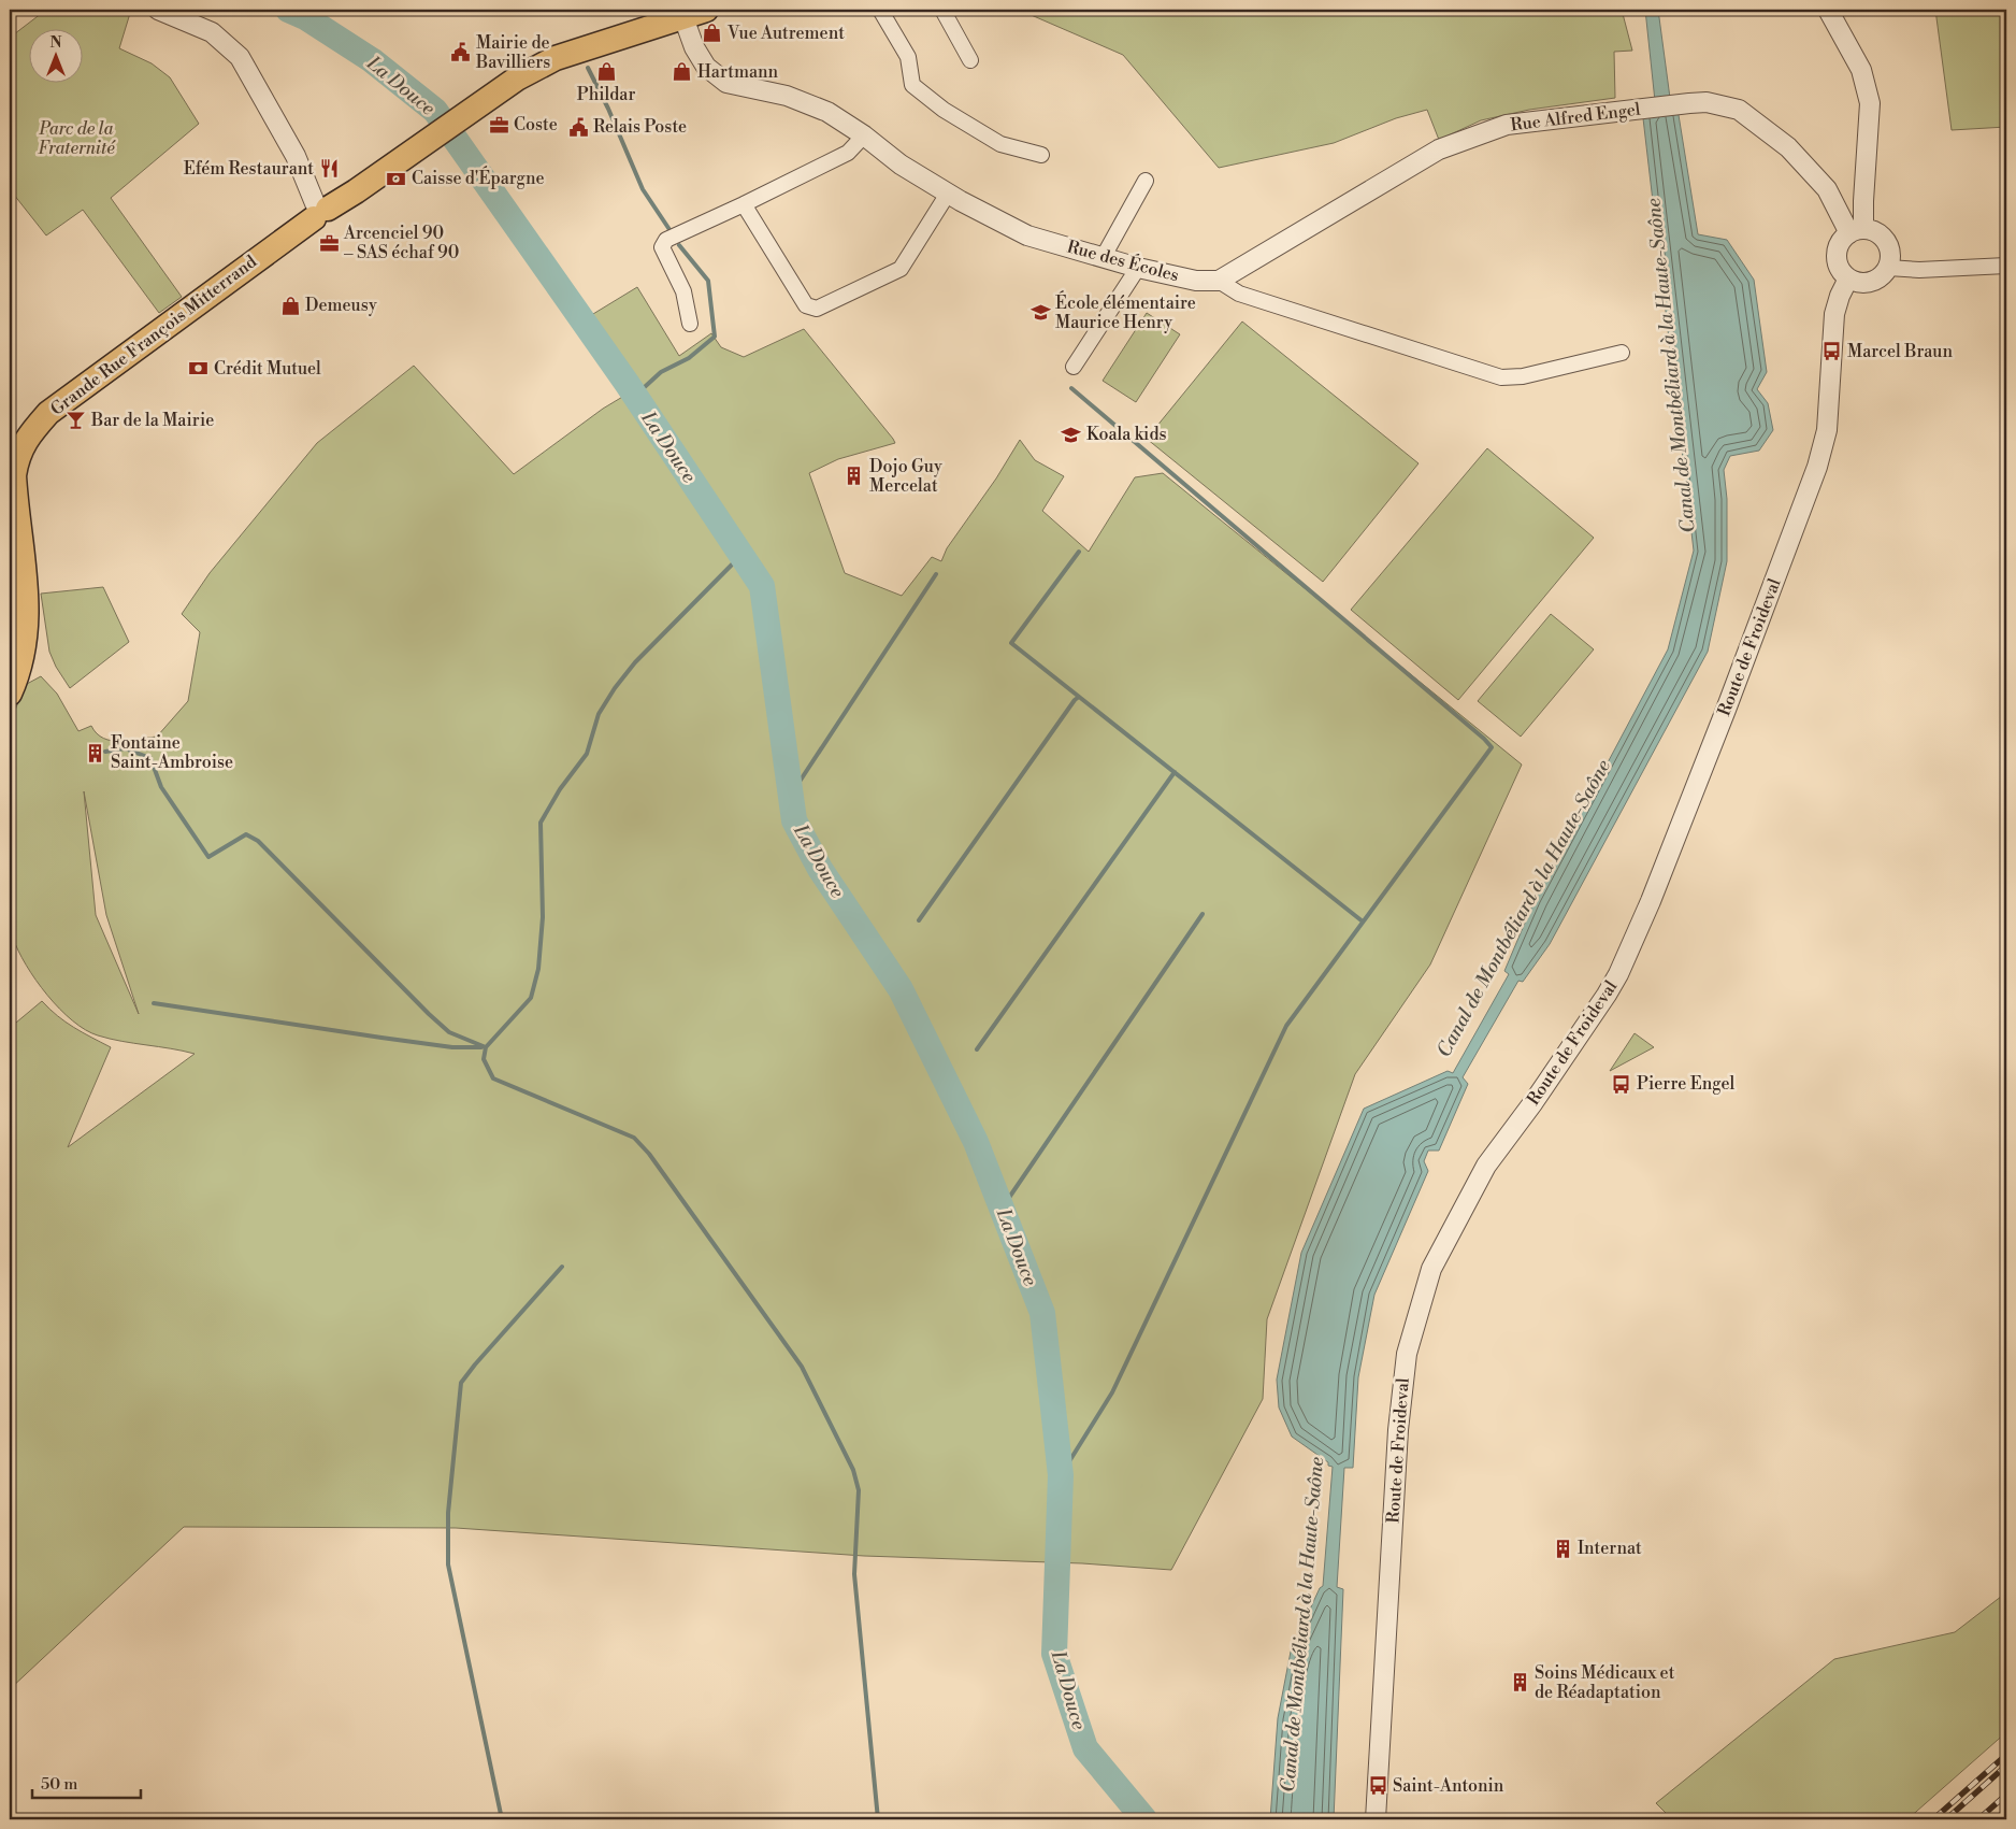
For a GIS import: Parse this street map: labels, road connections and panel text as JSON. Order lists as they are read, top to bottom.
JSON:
{
  "streets": {
    "main road": ["Grande Rue François Mitterrand"],
    "street": ["Rue Alfred Engel", "Rue des Écoles", "Route de Froideval"]
  },
  "crossings": [
    ["Rue Alfred Engel", "Rue des Écoles"],
    ["Rue Alfred Engel", "Route de Froideval"],
    ["Rue des Écoles", "Grande Rue François Mitterrand"]
  ],
  "water": ["La Douce", "Canal de Montbéliard à la Haute-Saône"],
  "parks": ["Parc de la Fraternité"],
  "places": {
    "shop": [
      "Vue Autrement",
      "Phildar",
      "Hartmann",
      "Demeusy"
    ],
    "public building": ["Mairie de Bavilliers", "Relais Poste"],
    "office": ["Coste", "Arcenciel 90 – SAS échaf 90"],
    "restaurant": ["Efém Restaurant"],
    "bank": ["Caisse d'Épargne", "Crédit Mutuel"],
    "school or university": ["École élémentaire Maurice Henry", "Koala kids"],
    "bus stop": ["Marcel Braun", "Pierre Engel", "Saint-Antonin"],
    "bar": ["Bar de la Mairie"],
    "building": [
      "Dojo Guy Mercelat",
      "Fontaine Saint-Ambroise",
      "Internat",
      "Soins Médicaux et de Réadaptation"
    ]
  },
  "scale_bar": "50 m",
  "north": "top"
}
